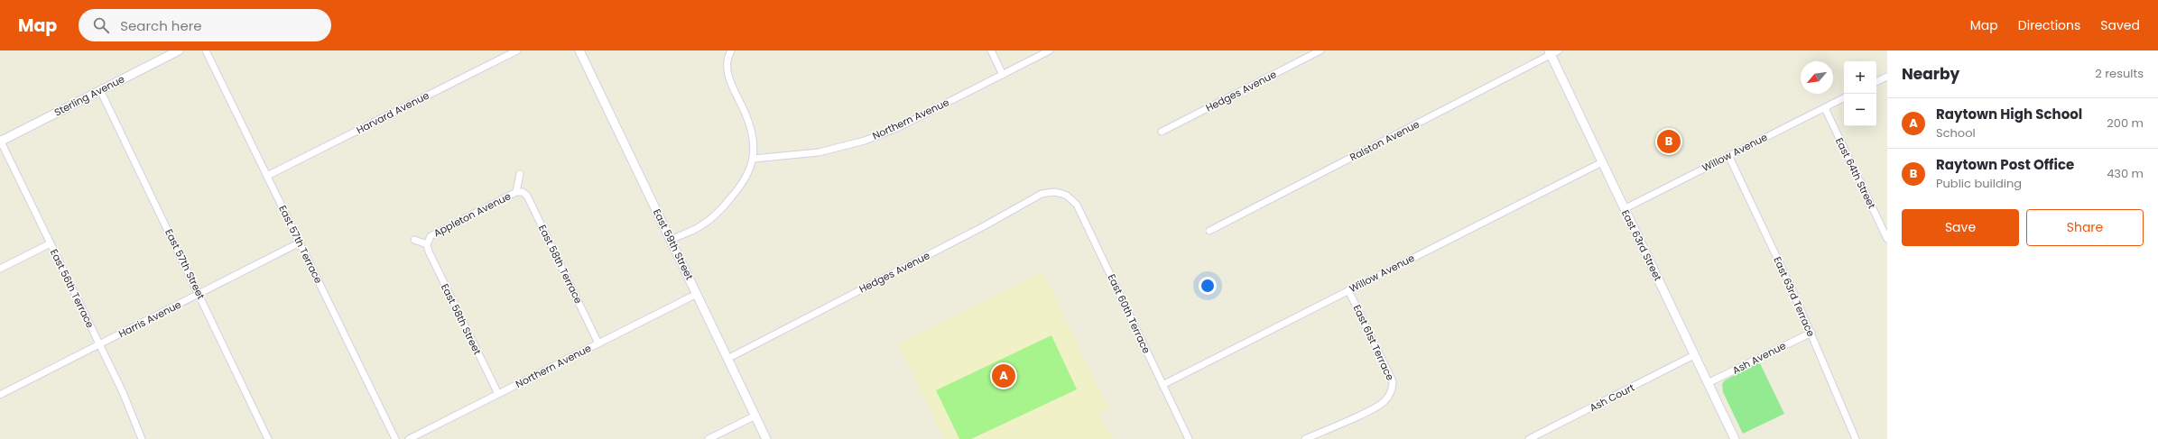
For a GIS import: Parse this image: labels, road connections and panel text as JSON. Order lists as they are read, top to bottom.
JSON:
{
  "streets": {
    "street": [
      "Hedges Avenue",
      "Sterling Avenue",
      "Harvard Avenue",
      "Northern Avenue",
      "Ralston Avenue",
      "Willow Avenue",
      "East 64th Street",
      "Appleton Avenue",
      "East 57th Terrace",
      "East 59th Street",
      "East 63rd Street",
      "East 57th Street",
      "East 58th Terrace",
      "East 56th Terrace",
      "East 63rd Terrace",
      "East 60th Terrace",
      "Harris Avenue",
      "East 58th Street",
      "East 61st Terrace",
      "Ash Avenue",
      "Ash Court"
    ]
  },
  "crossings": [
    ["Hedges Avenue", "East 59th Street"],
    ["Hedges Avenue", "East 60th Terrace"],
    ["Sterling Avenue", "East 57th Street"],
    ["Sterling Avenue", "East 56th Terrace"],
    ["Harvard Avenue", "East 57th Terrace"],
    ["Northern Avenue", "East 59th Street"],
    ["Northern Avenue", "East 58th Terrace"],
    ["Northern Avenue", "East 58th Street"],
    ["Ralston Avenue", "East 63rd Street"],
    ["Willow Avenue", "East 64th Street"],
    ["Willow Avenue", "East 63rd Street"],
    ["Willow Avenue", "East 63rd Terrace"],
    ["Willow Avenue", "East 60th Terrace"],
    ["Willow Avenue", "East 61st Terrace"],
    ["Appleton Avenue", "East 58th Terrace"],
    ["Appleton Avenue", "East 58th Street"],
    ["East 57th Terrace", "Harris Avenue"],
    ["East 63rd Street", "Ash Avenue"],
    ["East 63rd Street", "Ash Court"],
    ["East 57th Street", "Harris Avenue"],
    ["East 56th Terrace", "Harris Avenue"],
    ["East 63rd Terrace", "Ash Avenue"]
  ],
  "north": "bottom left",
  "page": {
    "header": "Map",
    "search": "Search here",
    "nav": ["Map", "Directions", "Saved"],
    "heading": ["Nearby", "2 results"],
    "map_buttons": ["+", "−"],
    "list": [
      {
        "mark": "A",
        "name": "Raytown High School",
        "note": "School",
        "value": "200 m"
      },
      {
        "mark": "B",
        "name": "Raytown Post Office",
        "note": "Public building",
        "value": "430 m"
      }
    ],
    "pins": ["B", "A"],
    "buttons": ["Save", "Share"]
  }
}
